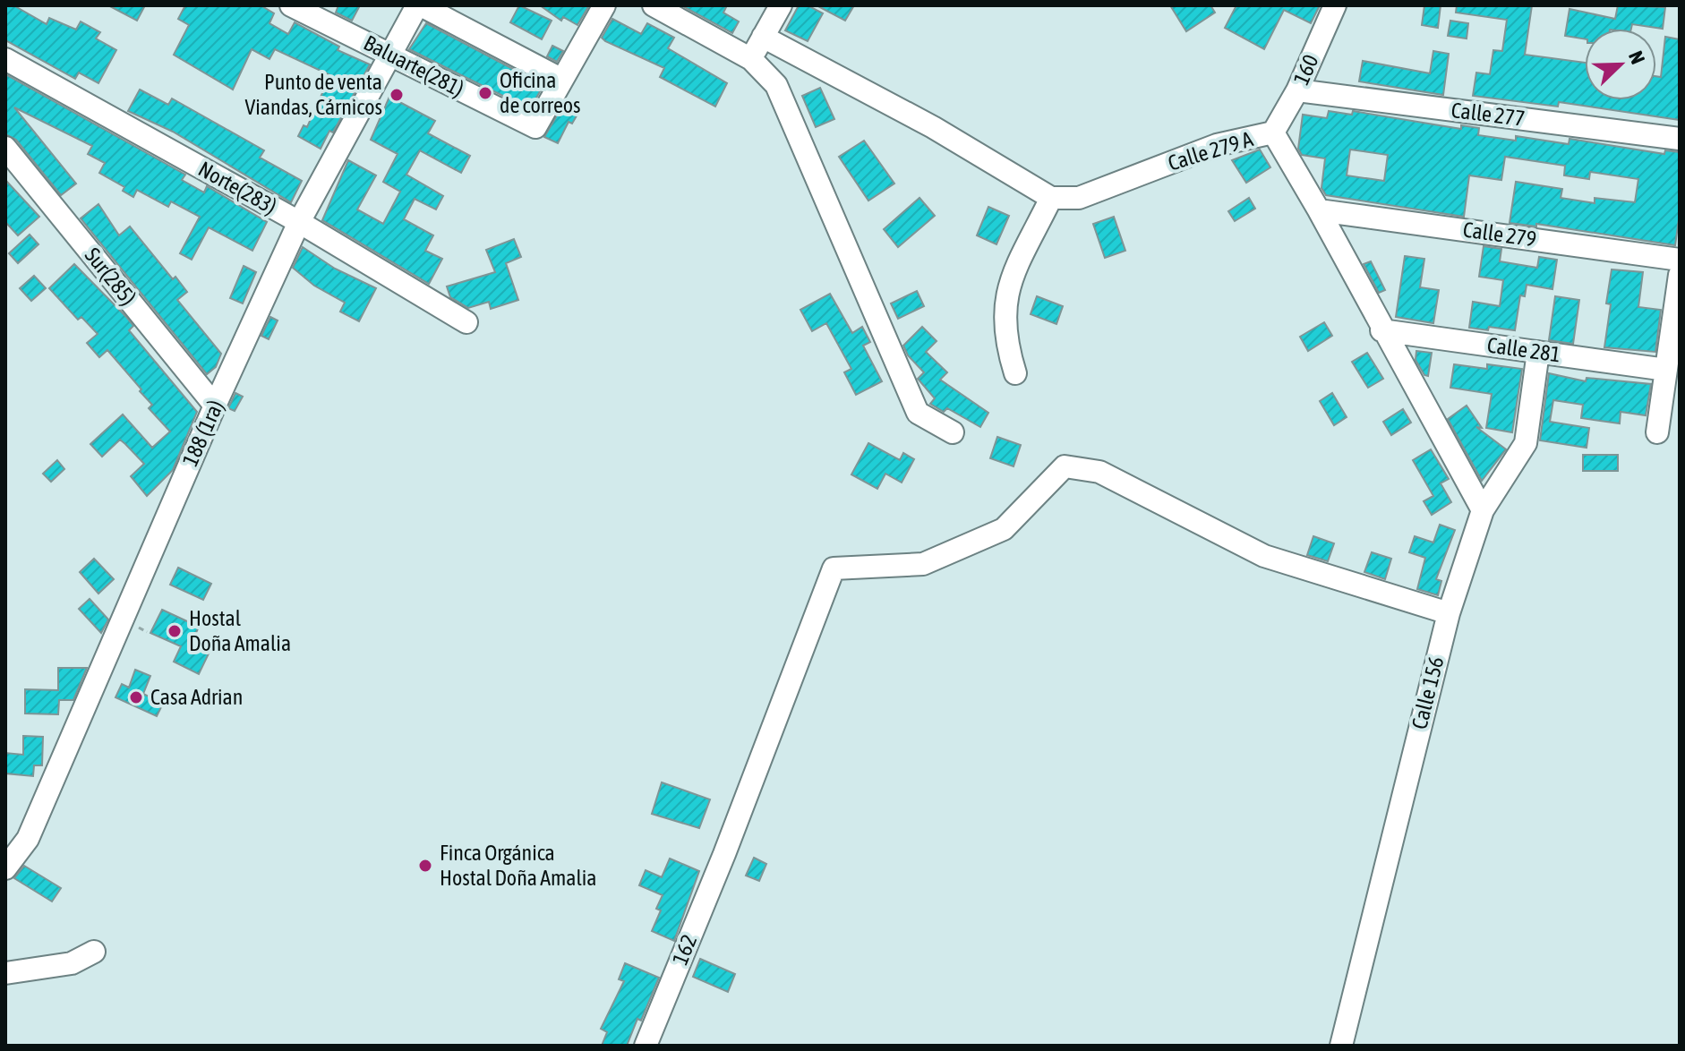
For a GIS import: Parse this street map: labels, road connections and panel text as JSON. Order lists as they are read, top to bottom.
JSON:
{
  "streets": {
    "street": [
      "Baluarte(281)",
      "160",
      "Calle 277",
      "Calle 279 A",
      "Norte(283)",
      "Calle 279",
      "Sur(285)",
      "Calle 281",
      "188 (1ra)",
      "Calle 156",
      "162"
    ]
  },
  "crossings": [
    ["Baluarte(281)", "188 (1ra)"],
    ["160", "Calle 277"],
    ["160", "Calle 279 A"],
    ["Calle 279 A", "Calle 279"],
    ["Calle 279 A", "Calle 281"],
    ["Calle 279 A", "Calle 156"],
    ["Norte(283)", "188 (1ra)"],
    ["Sur(285)", "188 (1ra)"],
    ["Calle 281", "Calle 156"],
    ["Calle 156", "162"]
  ],
  "places": [
    "Oficina de correos",
    "Punto de venta Viandas, Cárnicos",
    "Hostal Doña Amalia",
    "Casa Adrian",
    "Finca Orgánica Hostal Doña Amalia"
  ],
  "north": "top right"
}
